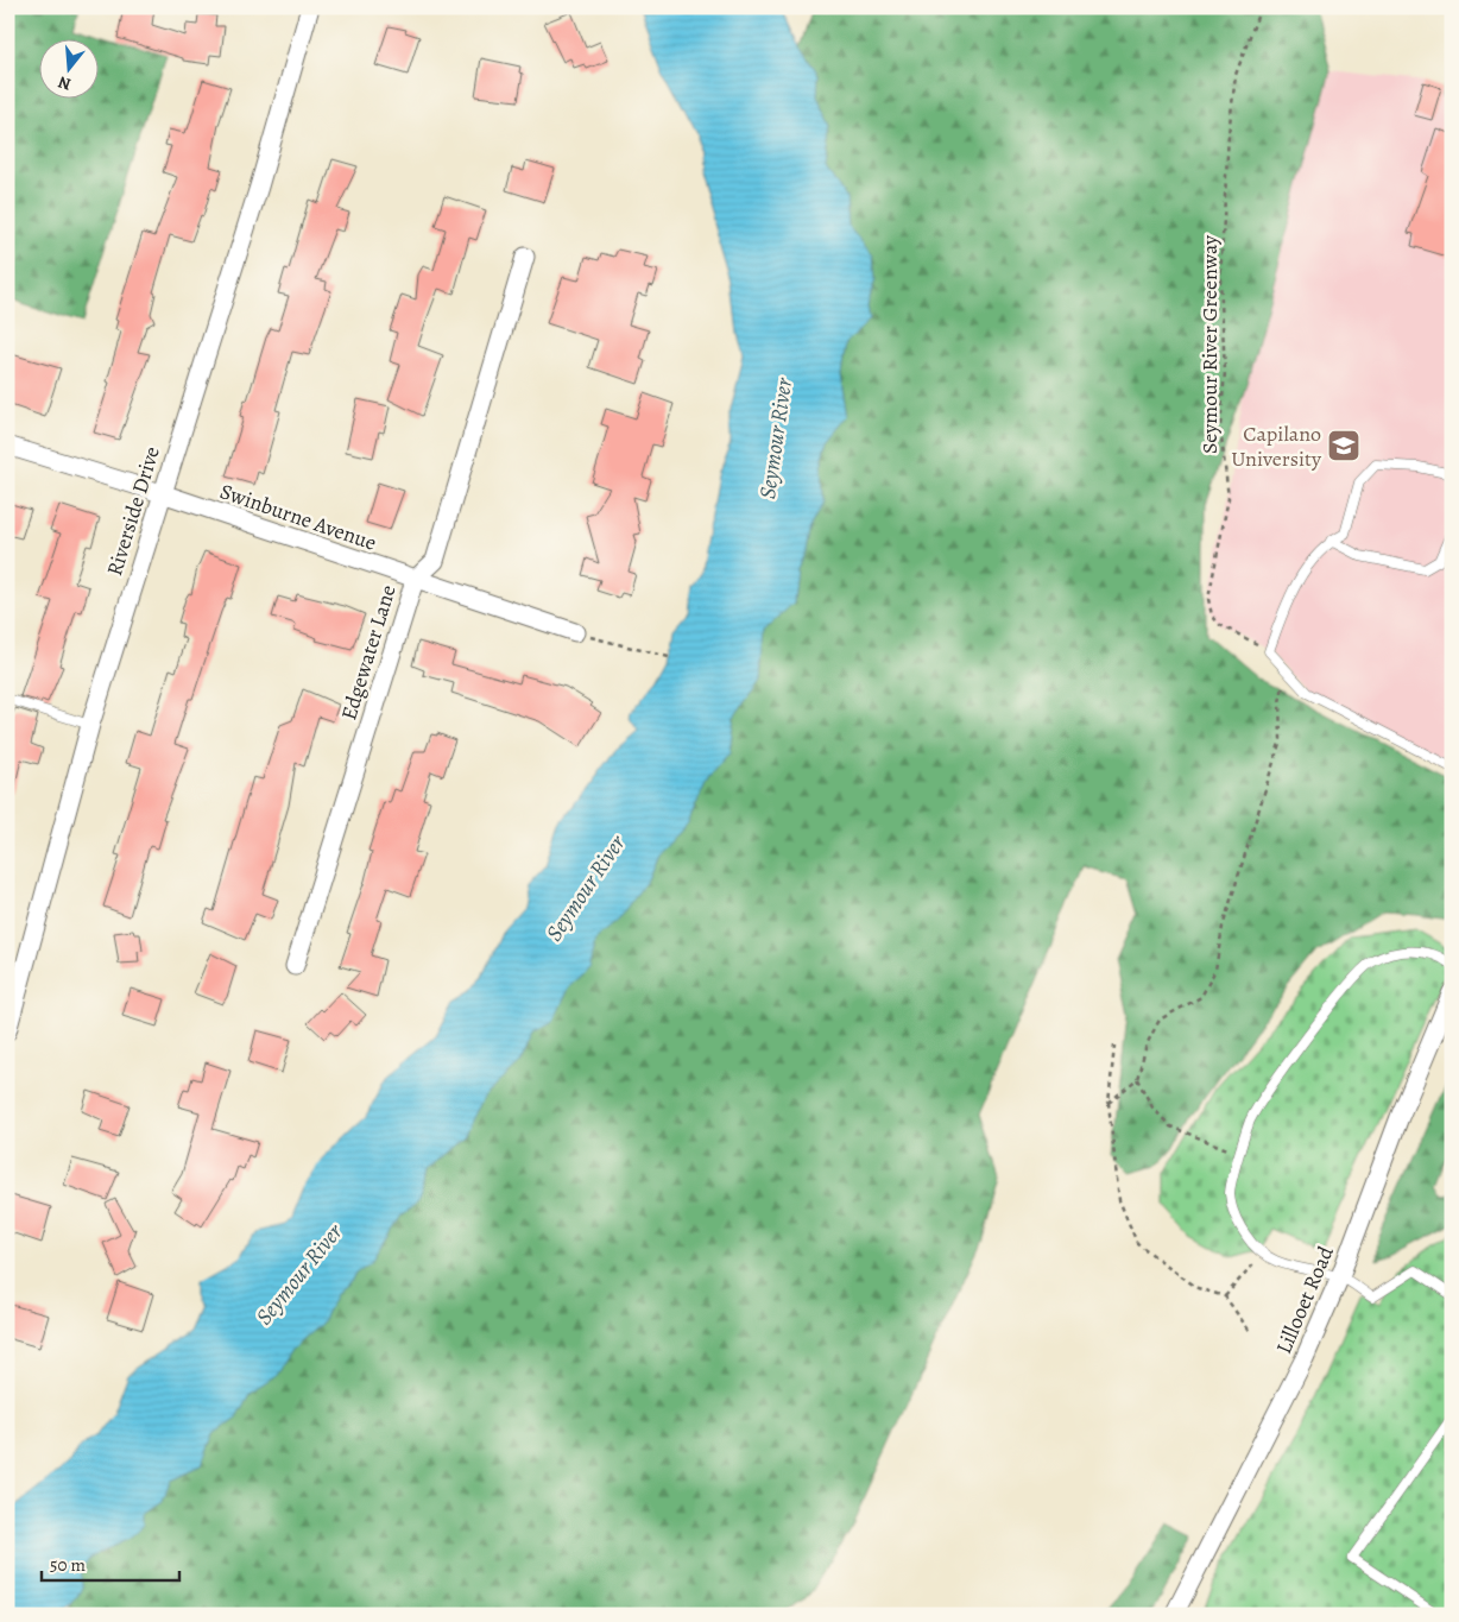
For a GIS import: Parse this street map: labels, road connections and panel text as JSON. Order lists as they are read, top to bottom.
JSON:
{
  "streets": {
    "street": [
      "Riverside Drive",
      "Swinburne Avenue",
      "Edgewater Lane",
      "Lillooet Road"
    ],
    "path": ["Seymour River Greenway"]
  },
  "crossings": [
    ["Riverside Drive", "Swinburne Avenue"],
    ["Swinburne Avenue", "Edgewater Lane"]
  ],
  "water": ["Seymour River"],
  "places": {
    "school or university": ["Capilano University"]
  },
  "scale_bar": "50 m",
  "north": "bottom"
}
